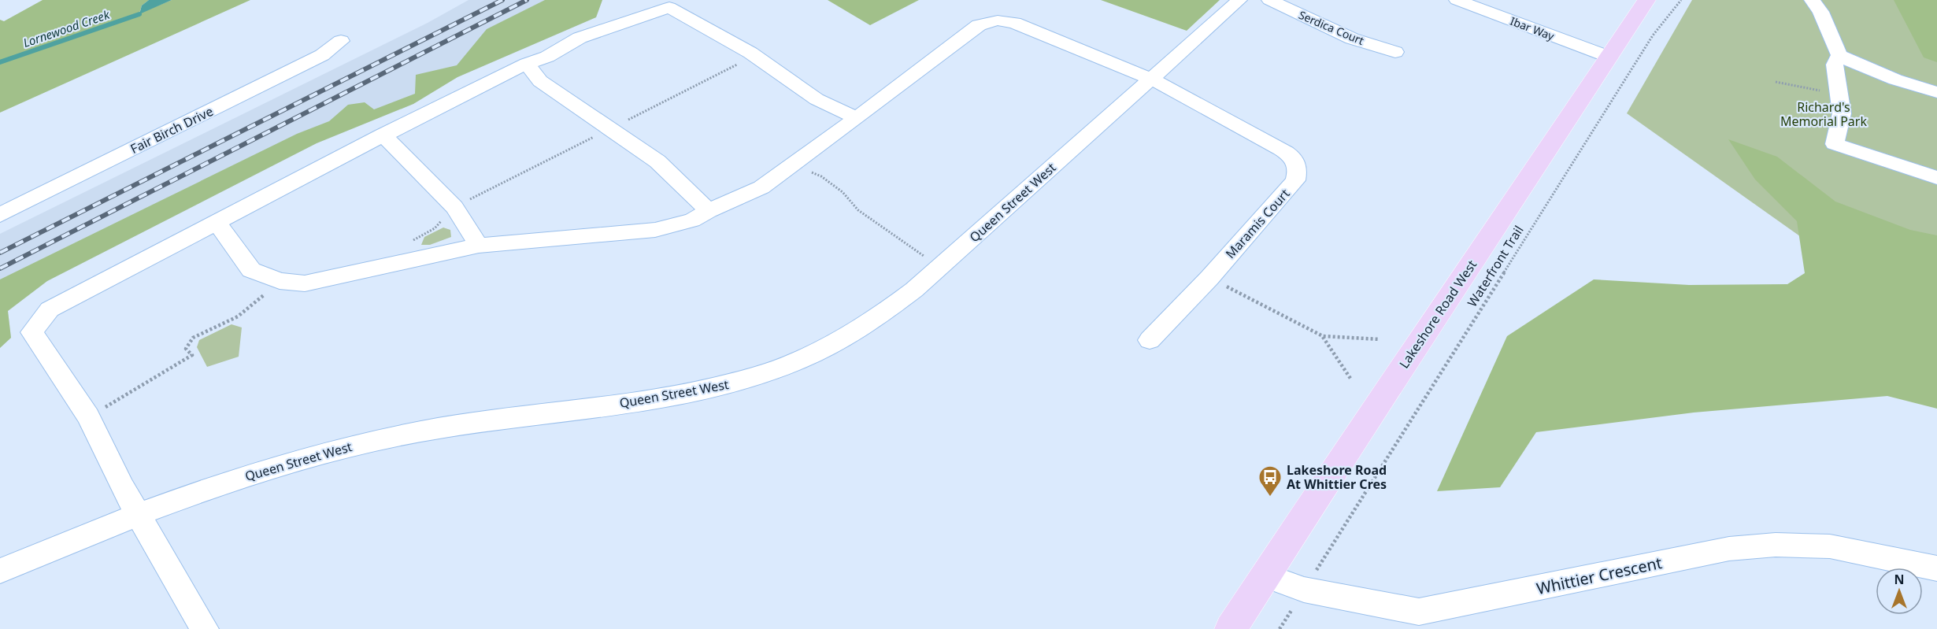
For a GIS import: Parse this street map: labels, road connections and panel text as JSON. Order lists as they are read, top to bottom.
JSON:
{
  "streets": {
    "main road": ["Lakeshore Road West"],
    "street": [
      "Serdica Court",
      "Ibar Way",
      "Fair Birch Drive",
      "Queen Street West",
      "Maramis Court",
      "Whittier Crescent"
    ],
    "path": ["Waterfront Trail"]
  },
  "crossings": [
    ["Ibar Way", "Lakeshore Road West"],
    ["Queen Street West", "Maramis Court"],
    ["Lakeshore Road West", "Whittier Crescent"]
  ],
  "water": ["Lornewood Creek"],
  "parks": ["Richard's Memorial Park"],
  "places": {
    "bus stop": ["Lakeshore Road At Whittier Cres"]
  },
  "north": "top"
}
